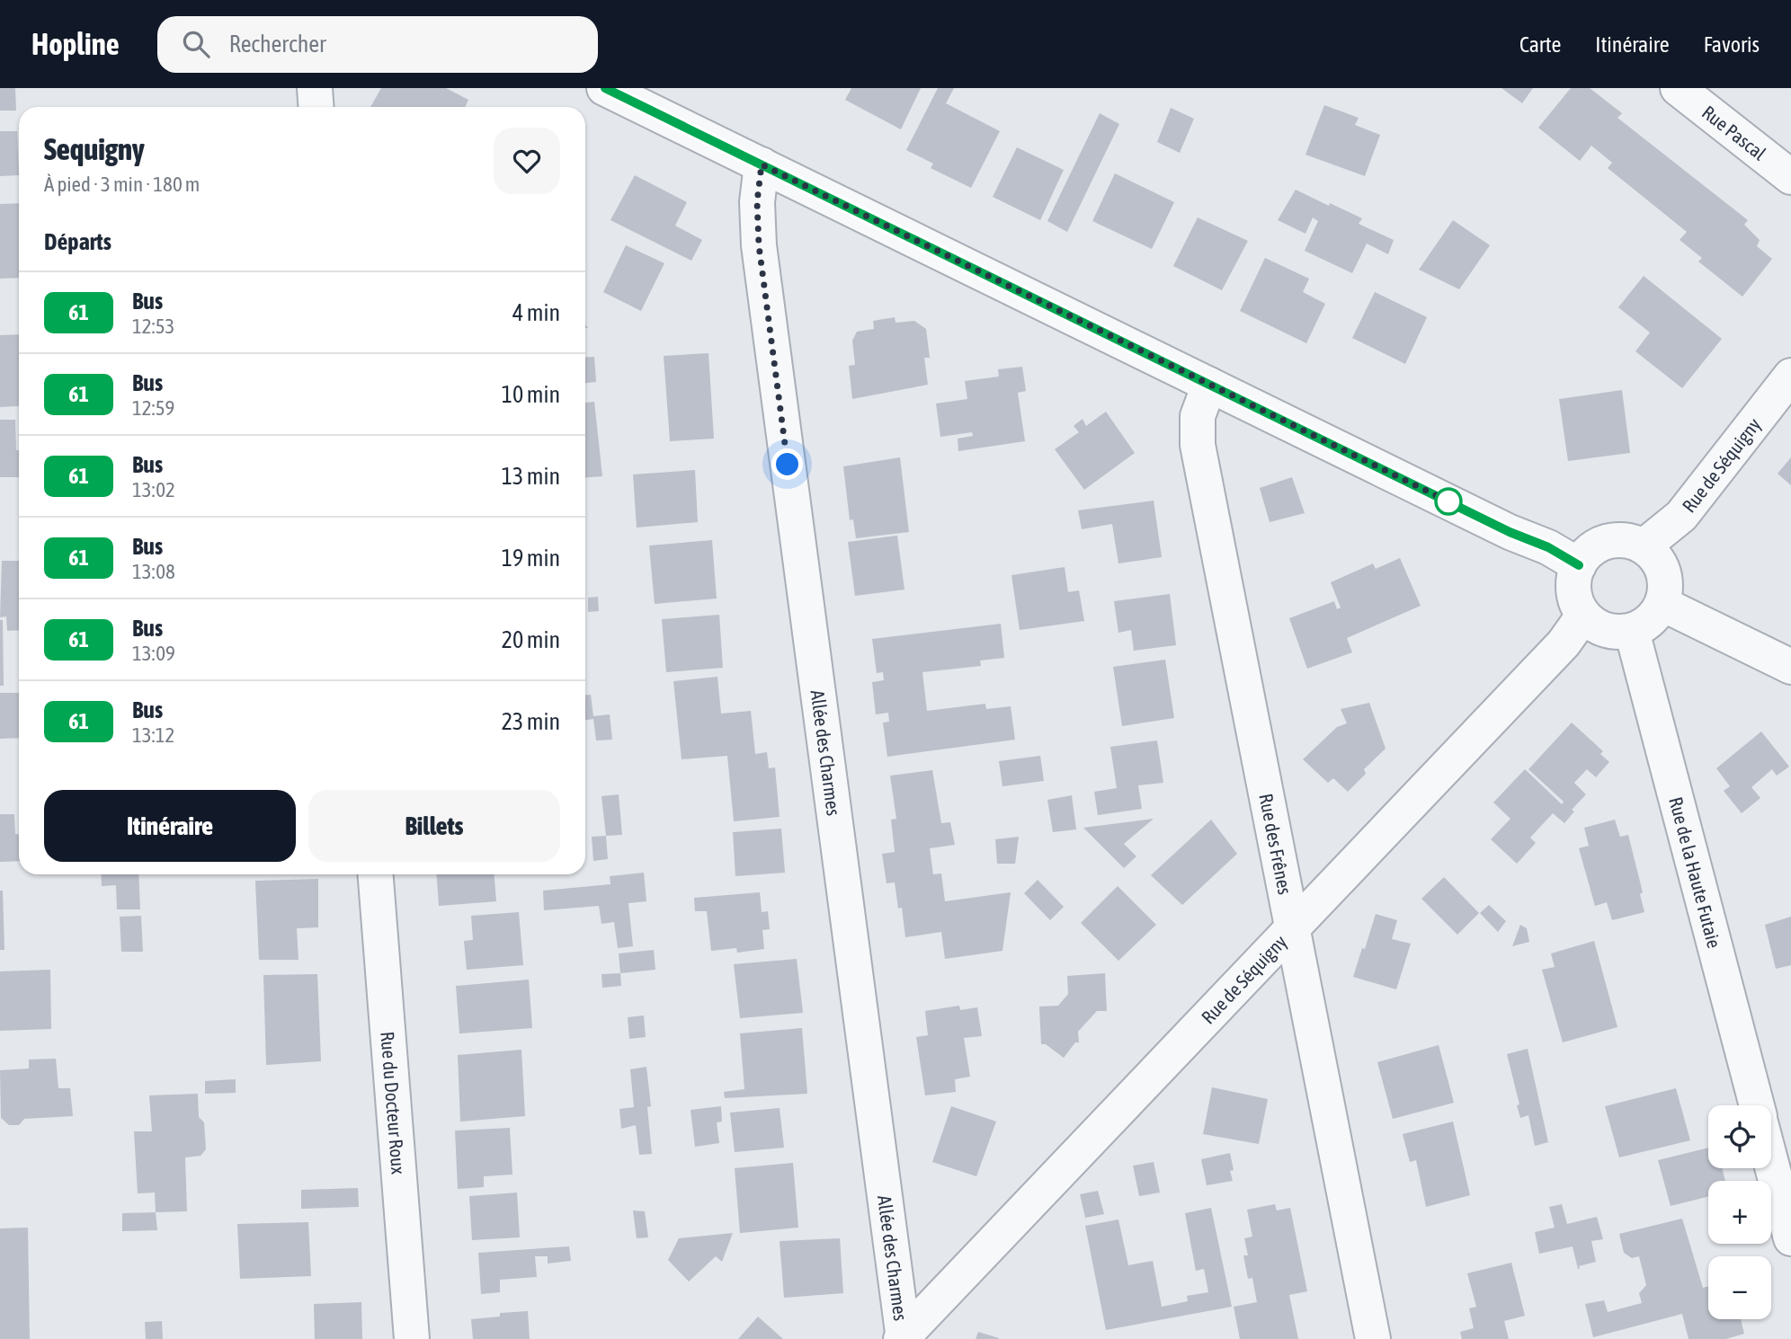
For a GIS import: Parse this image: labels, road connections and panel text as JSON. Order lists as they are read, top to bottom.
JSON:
{
  "streets": {
    "street": [
      "Rue Pascal",
      "Rue de Séquigny",
      "Allée des Charmes",
      "Rue des Frênes",
      "Rue de la Haute Futaie",
      "Rue du Docteur Roux"
    ]
  },
  "crossings": [
    ["Rue de Séquigny", "Allée des Charmes"],
    ["Rue de Séquigny", "Rue des Frênes"],
    ["Rue de Séquigny", "Rue de la Haute Futaie"]
  ],
  "lines": ["bus line 61"],
  "page": {
    "header": "Hopline",
    "search": "Rechercher",
    "nav": ["Carte", "Itinéraire", "Favoris"],
    "heading": [
      ["Sequigny", "À pied · 3 min · 180 m"],
      "Départs"
    ],
    "list": [
      {
        "mark": "61",
        "name": "Bus",
        "note": "12:53",
        "value": "4 min"
      },
      {
        "mark": "61",
        "name": "Bus",
        "note": "12:59",
        "value": "10 min"
      },
      {
        "mark": "61",
        "name": "Bus",
        "note": "13:02",
        "value": "13 min"
      },
      {
        "mark": "61",
        "name": "Bus",
        "note": "13:08",
        "value": "19 min"
      },
      {
        "mark": "61",
        "name": "Bus",
        "note": "13:09",
        "value": "20 min"
      },
      {
        "mark": "61",
        "name": "Bus",
        "note": "13:12",
        "value": "23 min"
      }
    ],
    "buttons": ["Itinéraire", "Billets"],
    "map_buttons": ["+", "−"]
  }
}
